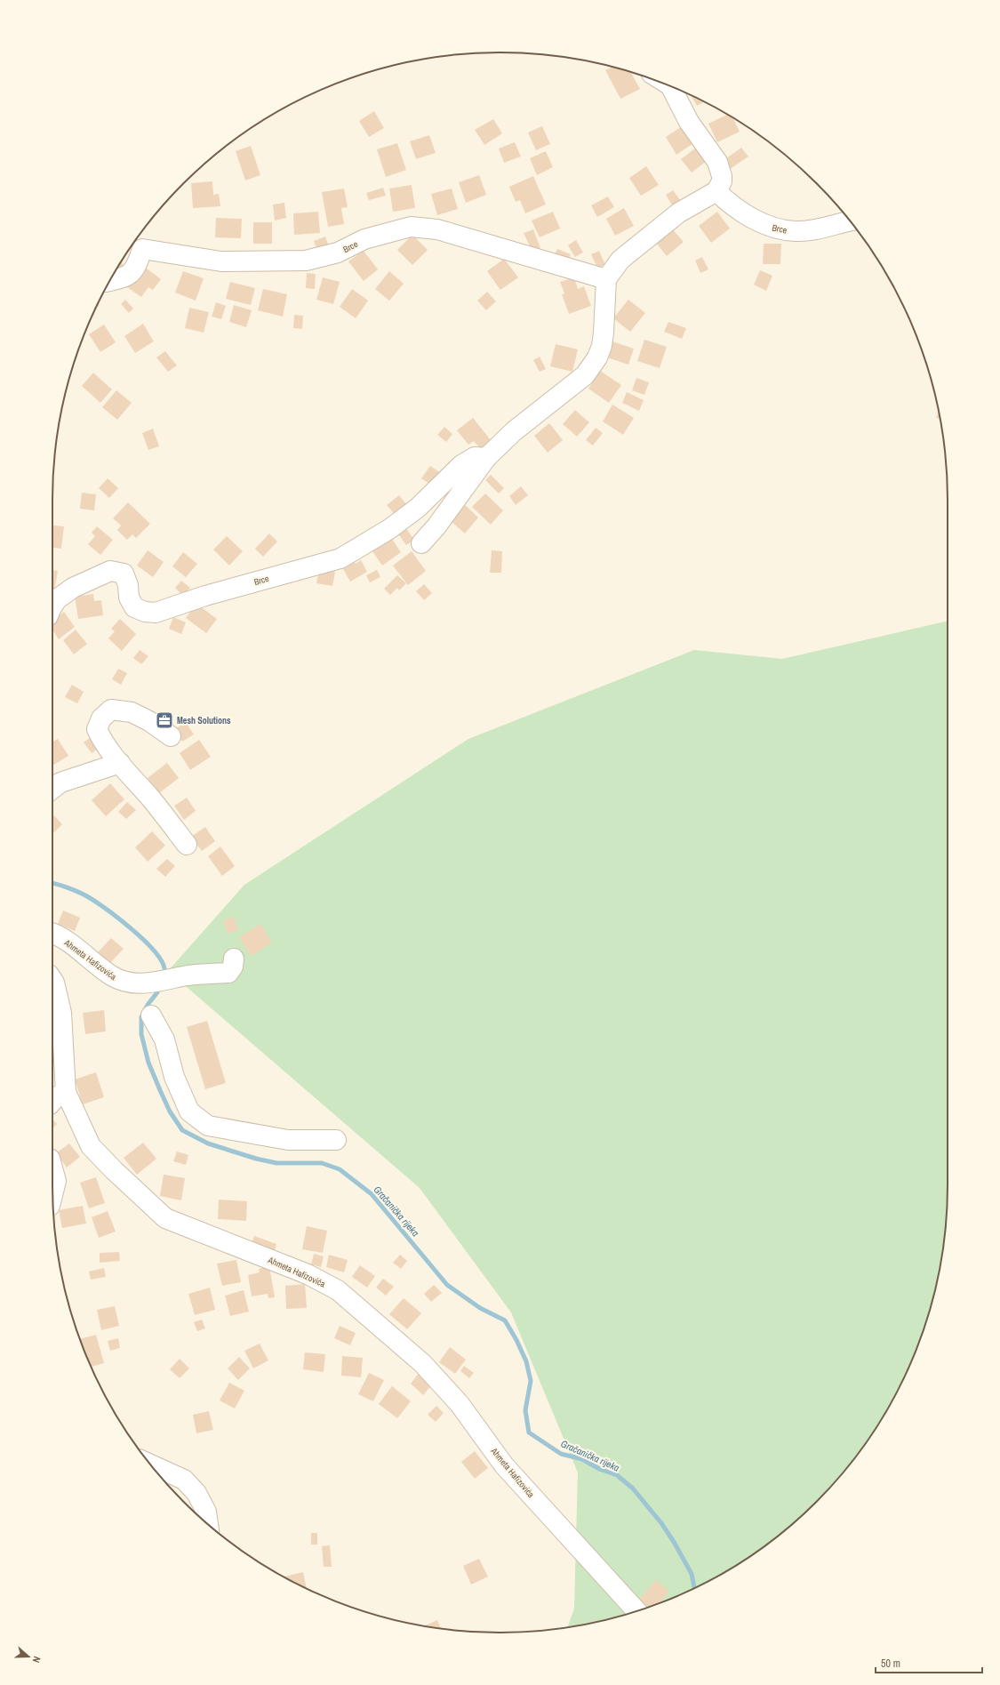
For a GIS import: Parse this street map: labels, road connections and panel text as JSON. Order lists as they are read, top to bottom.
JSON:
{
  "streets": {
    "street": ["Brce", "Ahmeta Hafizovića"]
  },
  "water": ["Gračanička rijeka"],
  "places": {
    "office": ["Mesh Solutions"]
  },
  "scale_bar": "50 m",
  "north": "right"
}
